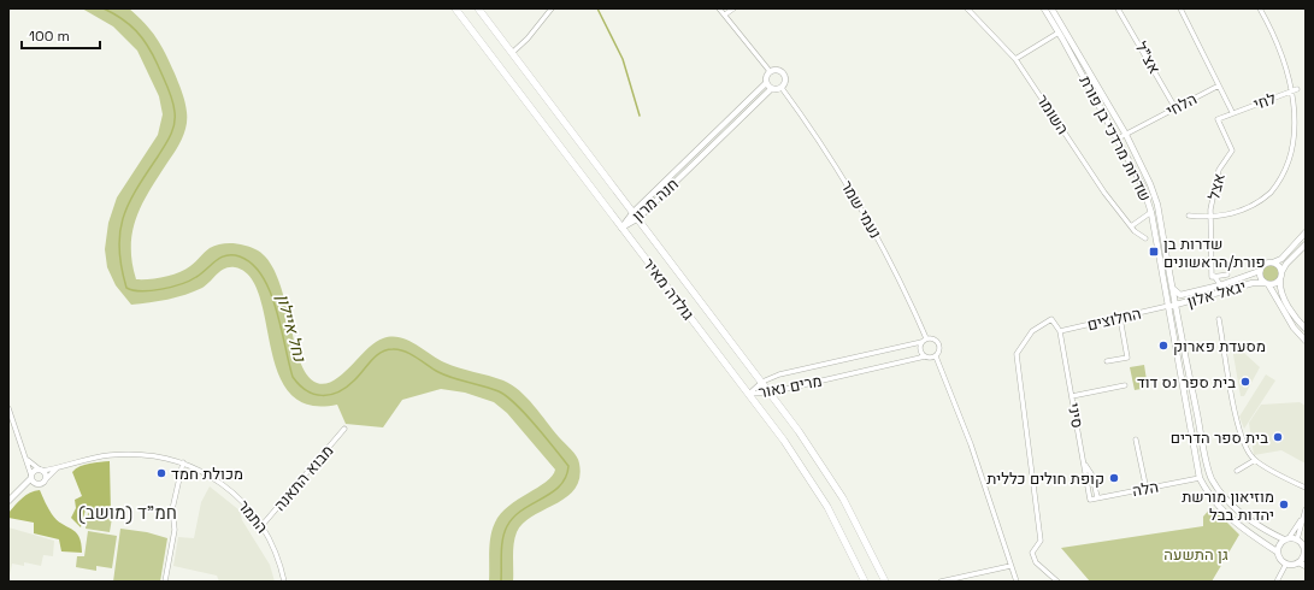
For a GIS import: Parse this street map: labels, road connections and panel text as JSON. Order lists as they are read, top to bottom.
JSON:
{
  "streets": {
    "main road": ["גולדה מאיר"],
    "street": [
      "אצ\"ל",
      "לחי",
      "הלחי",
      "השומר",
      "שדרות מרדכי בן פורת",
      "אצל",
      "חנה מרון",
      "נעמי שמר",
      "יגאל אלון",
      "החלוצים",
      "מרים נאור",
      "סיני",
      "מבוא התאנה",
      "הלה",
      "התמר"
    ]
  },
  "crossings": [
    ["אצ\"ל", "הלחי"],
    ["לחי", "אצל"],
    ["הלחי", "שדרות מרדכי בן פורת"],
    ["שדרות מרדכי בן פורת", "יגאל אלון"],
    ["שדרות מרדכי בן פורת", "החלוצים"],
    ["שדרות מרדכי בן פורת", "הלה"],
    ["חנה מרון", "נעמי שמר"],
    ["חנה מרון", "גולדה מאיר"],
    ["נעמי שמר", "מרים נאור"],
    ["גולדה מאיר", "מרים נאור"],
    ["יגאל אלון", "החלוצים"],
    ["החלוצים", "סיני"],
    ["סיני", "הלה"],
    ["מבוא התאנה", "התמר"]
  ],
  "districts": ["חמ\"ד (מושב)"],
  "water": ["נחל איילון"],
  "parks": ["גן התשעה"],
  "places": {
    "transit": ["שדרות בן פורת/הראשונים"],
    "other": [
      "מסעדת פארוק",
      "בית ספר נס דוד",
      "בית ספר הדרים",
      "מכולת חמד",
      "קופת חולים כללית",
      "מוזיאון מורשת יהדות בבל"
    ]
  },
  "scale_bar": "100 m"
}
